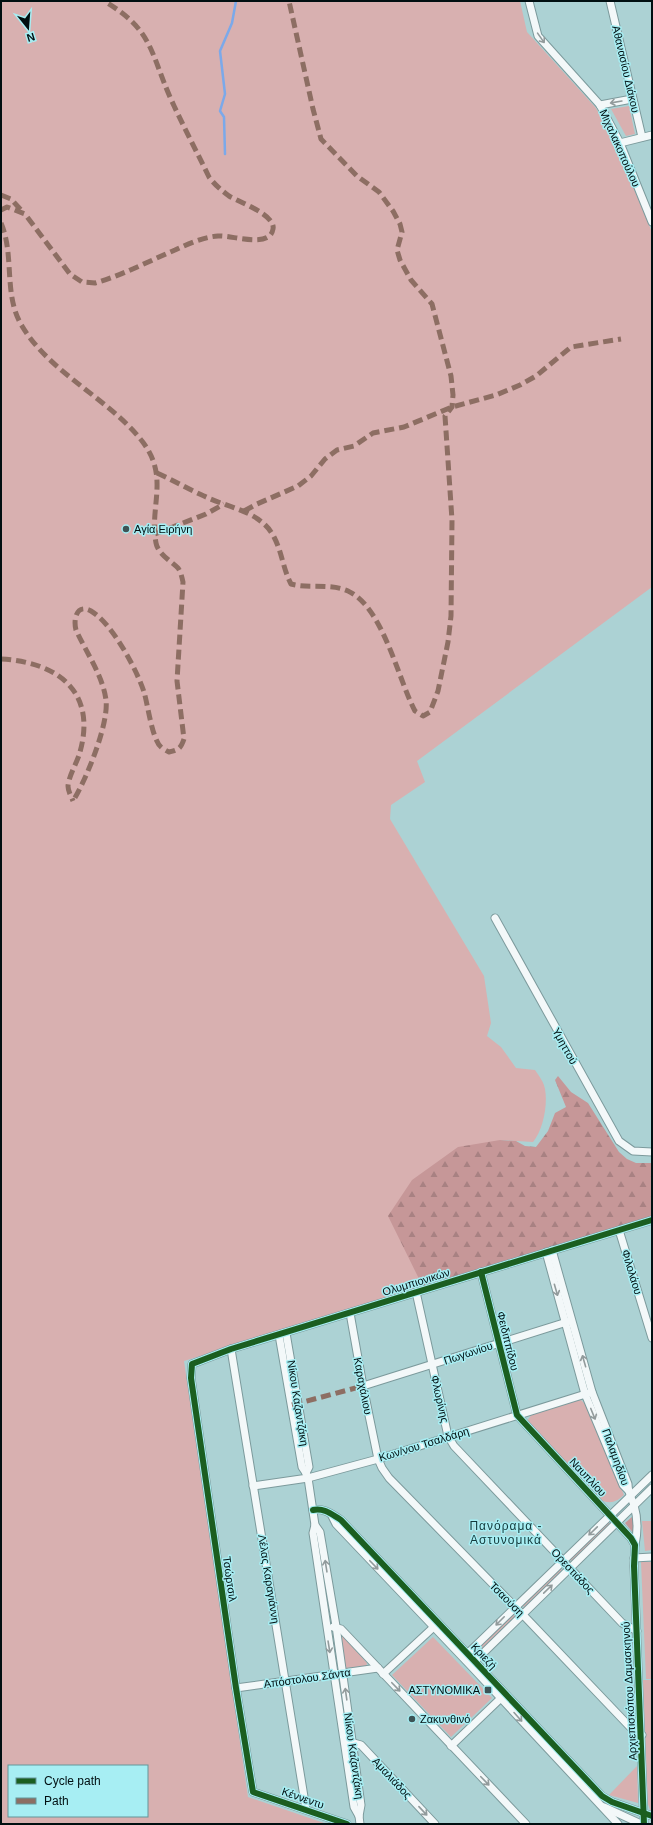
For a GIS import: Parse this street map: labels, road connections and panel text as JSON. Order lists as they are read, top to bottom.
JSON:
{
  "streets": {
    "street": [
      "Αθανασίου Διάκου",
      "Μιχαλακοπούλου",
      "Υμηττού",
      "Φιλολάου",
      "Ολυμπιονικών",
      "Φειδιππίδου",
      "Πωγωνίου",
      "Καραχάλιου",
      "Φλωρίνης",
      "Νίκου Καζαντζάκη",
      "Κων/νου Τσαλδάρη",
      "Παλαμηδίου",
      "Ναυπλίου",
      "Ορεστιάδος",
      "Τσώρτσιλ",
      "Λέλας Καραγιάννη",
      "Τσαούση",
      "Κριεζή",
      "Απόστολου Σάντα",
      "Αρχιεπισκόπου Δαμασκηνού",
      "Αμαλιάδος",
      "Κέννεντυ"
    ]
  },
  "crossings": [
    ["Φιλολάου", "Ολυμπιονικών"],
    ["Ολυμπιονικών", "Φειδιππίδου"],
    ["Ολυμπιονικών", "Καραχάλιου"],
    ["Ολυμπιονικών", "Φλωρίνης"],
    ["Ολυμπιονικών", "Νίκου Καζαντζάκη"],
    ["Ολυμπιονικών", "Παλαμηδίου"],
    ["Ολυμπιονικών", "Τσώρτσιλ"],
    ["Ολυμπιονικών", "Λέλας Καραγιάννη"],
    ["Φειδιππίδου", "Πωγωνίου"],
    ["Φειδιππίδου", "Κων/νου Τσαλδάρη"],
    ["Φειδιππίδου", "Ναυπλίου"],
    ["Πωγωνίου", "Καραχάλιου"],
    ["Πωγωνίου", "Φλωρίνης"],
    ["Πωγωνίου", "Παλαμηδίου"],
    ["Καραχάλιου", "Κων/νου Τσαλδάρη"],
    ["Καραχάλιου", "Τσαούση"],
    ["Φλωρίνης", "Κων/νου Τσαλδάρη"],
    ["Φλωρίνης", "Ορεστιάδος"],
    ["Νίκου Καζαντζάκη", "Κων/νου Τσαλδάρη"],
    ["Νίκου Καζαντζάκη", "Κριεζή"],
    ["Νίκου Καζαντζάκη", "Απόστολου Σάντα"],
    ["Νίκου Καζαντζάκη", "Αμαλιάδος"],
    ["Κων/νου Τσαλδάρη", "Παλαμηδίου"],
    ["Κων/νου Τσαλδάρη", "Ναυπλίου"],
    ["Κων/νου Τσαλδάρη", "Ορεστιάδος"],
    ["Κων/νου Τσαλδάρη", "Λέλας Καραγιάννη"],
    ["Κων/νου Τσαλδάρη", "Τσαούση"],
    ["Παλαμηδίου", "Ναυπλίου"],
    ["Ορεστιάδος", "Αρχιεπισκόπου Δαμασκηνού"],
    ["Τσώρτσιλ", "Απόστολου Σάντα"],
    ["Τσώρτσιλ", "Κέννεντυ"],
    ["Λέλας Καραγιάννη", "Απόστολου Σάντα"],
    ["Λέλας Καραγιάννη", "Κέννεντυ"],
    ["Τσαούση", "Αρχιεπισκόπου Δαμασκηνού"],
    ["Κριεζή", "Αρχιεπισκόπου Δαμασκηνού"]
  ],
  "one_way": ["Μιχαλακοπούλου", "Αμαλιάδος"],
  "districts": ["Πανόραμα - Αστυνομικά"],
  "places": {
    "other": ["Αγία Ειρήνη", "Ζακυνθινό"],
    "transit": ["ΑΣΤΥΝΟΜΙΚΑ"]
  },
  "legend": ["Cycle path", "Path"],
  "north": "bottom"
}
